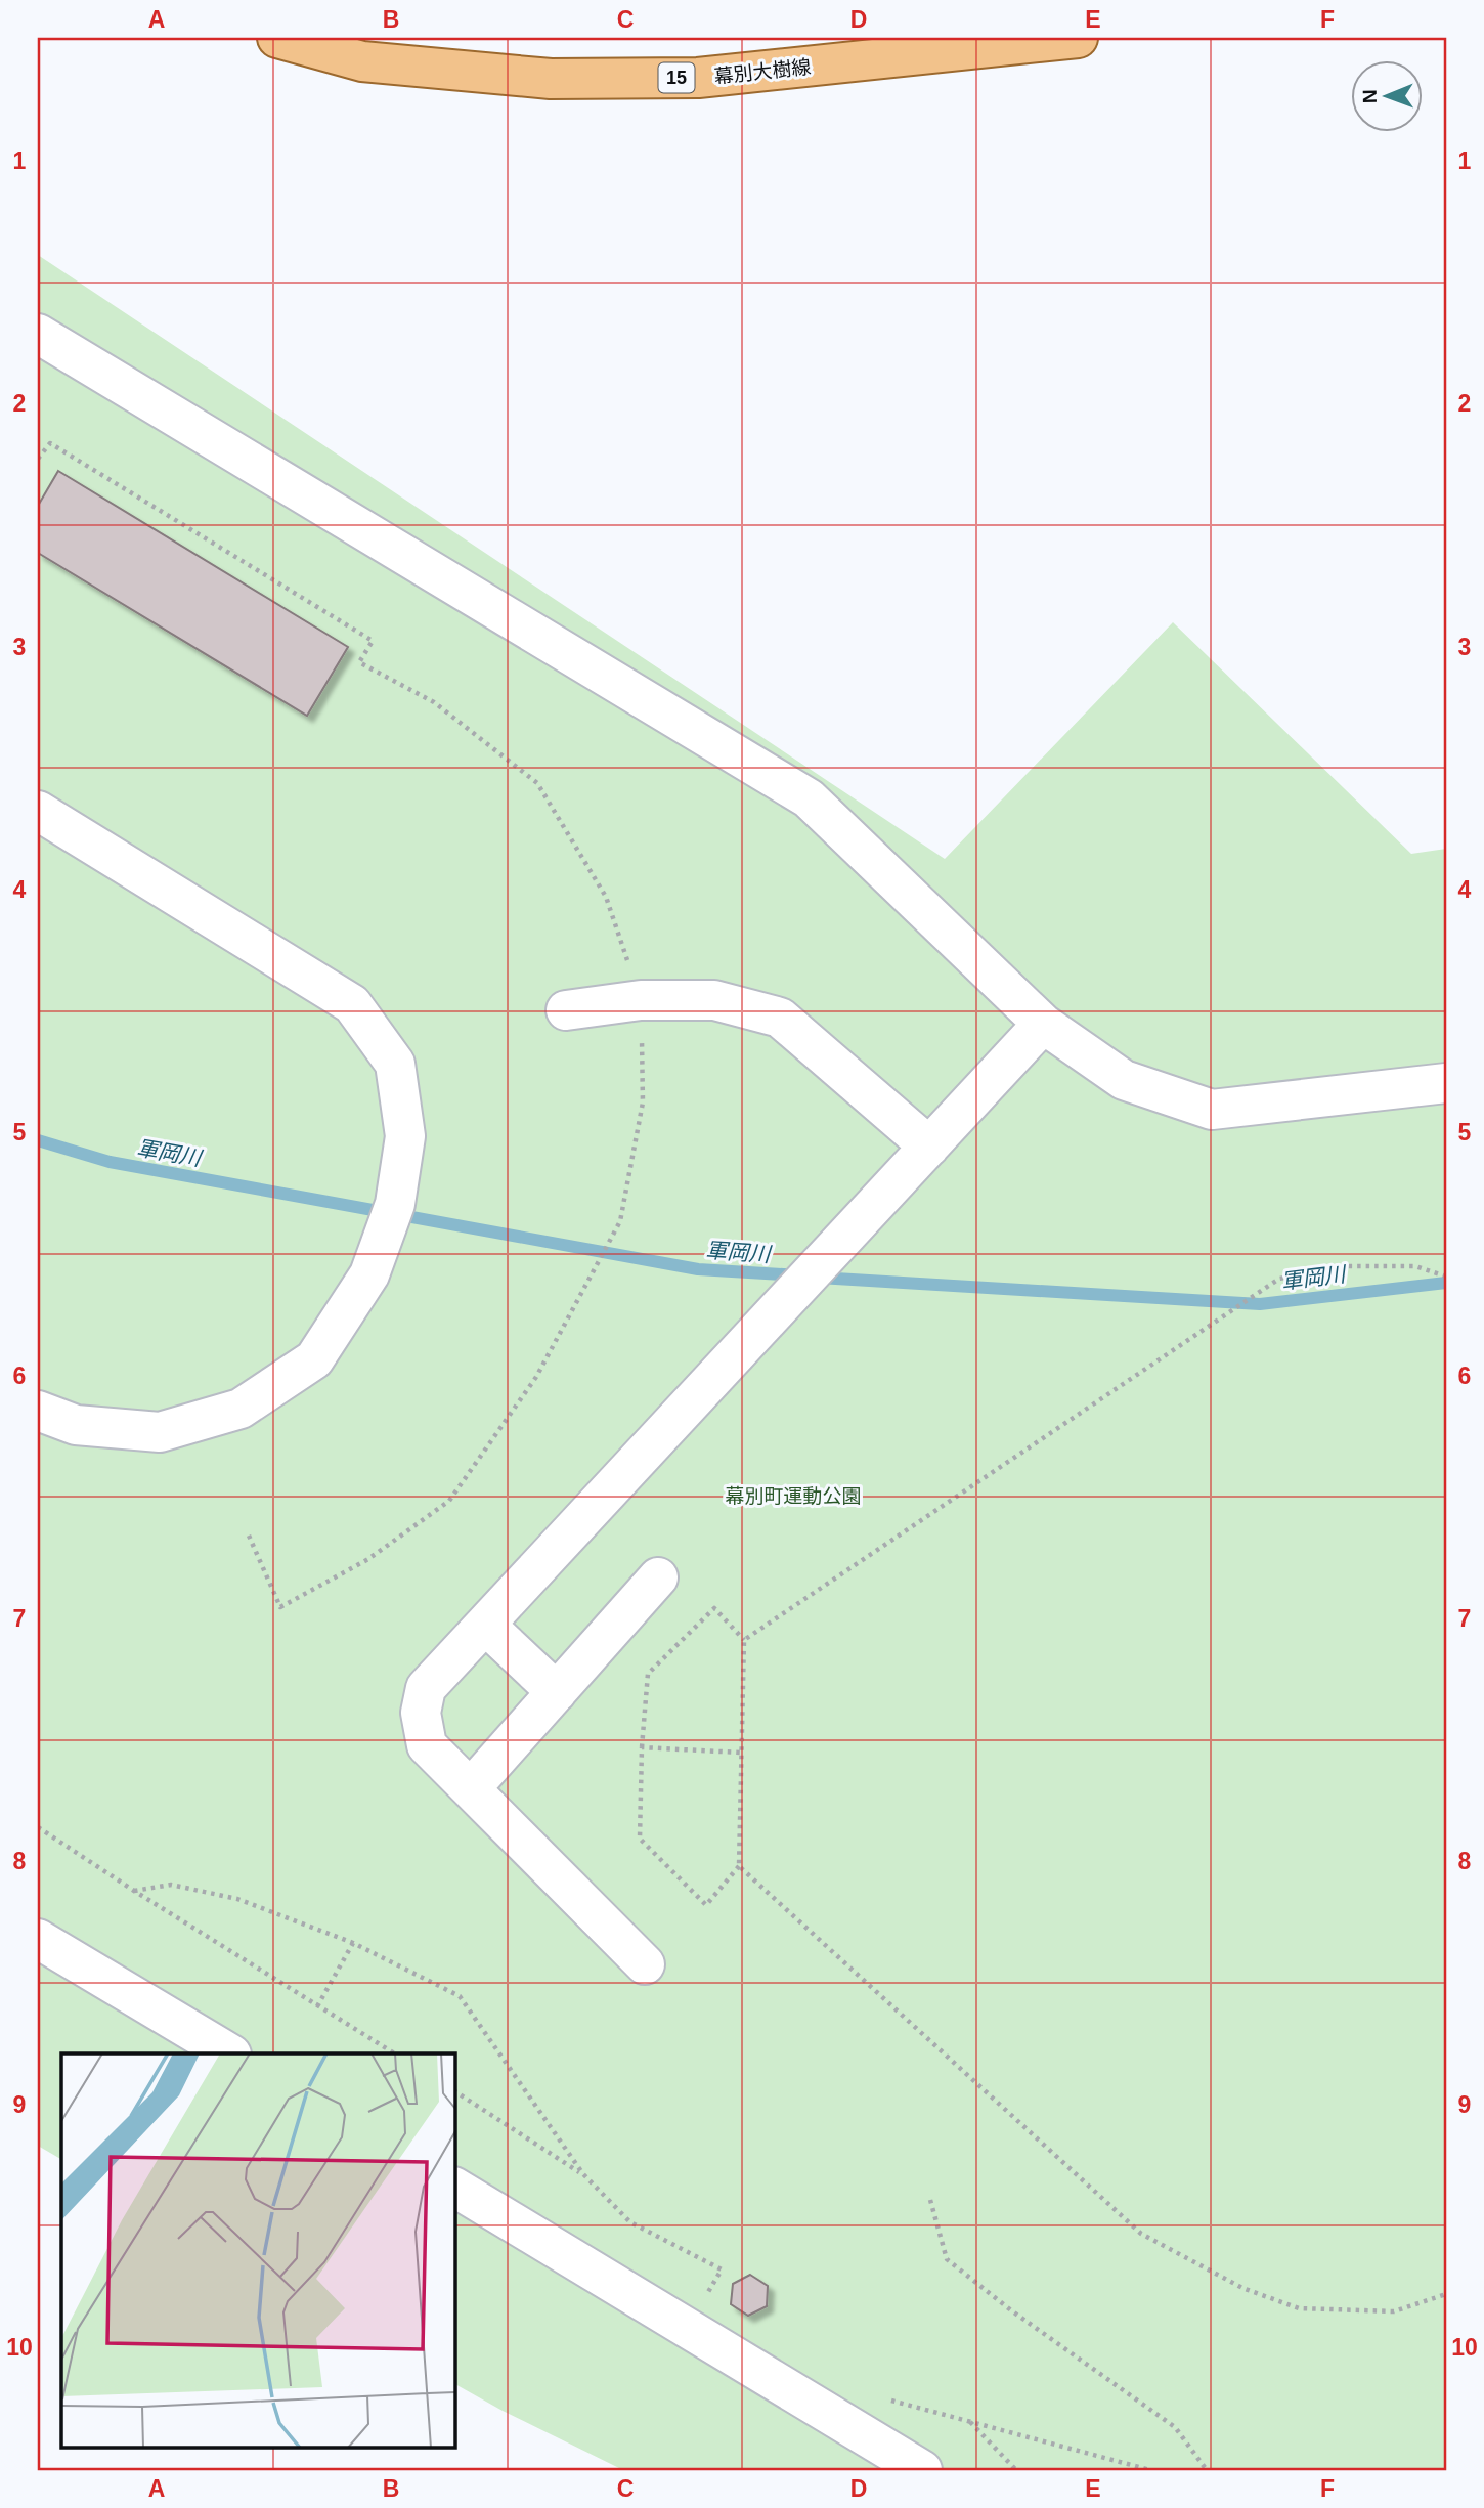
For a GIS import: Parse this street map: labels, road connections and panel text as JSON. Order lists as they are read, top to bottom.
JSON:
{
  "streets": {
    "main road": ["幕別大樹線", "15"]
  },
  "water": ["軍岡川"],
  "parks": ["幕別町運動公園"],
  "north": "left",
  "grid": {
    "columns": [
      "A",
      "B",
      "C",
      "D",
      "E",
      "F"
    ],
    "rows": [
      "1",
      "2",
      "3",
      "4",
      "5",
      "6",
      "7",
      "8",
      "9",
      "10"
    ]
  }
}
